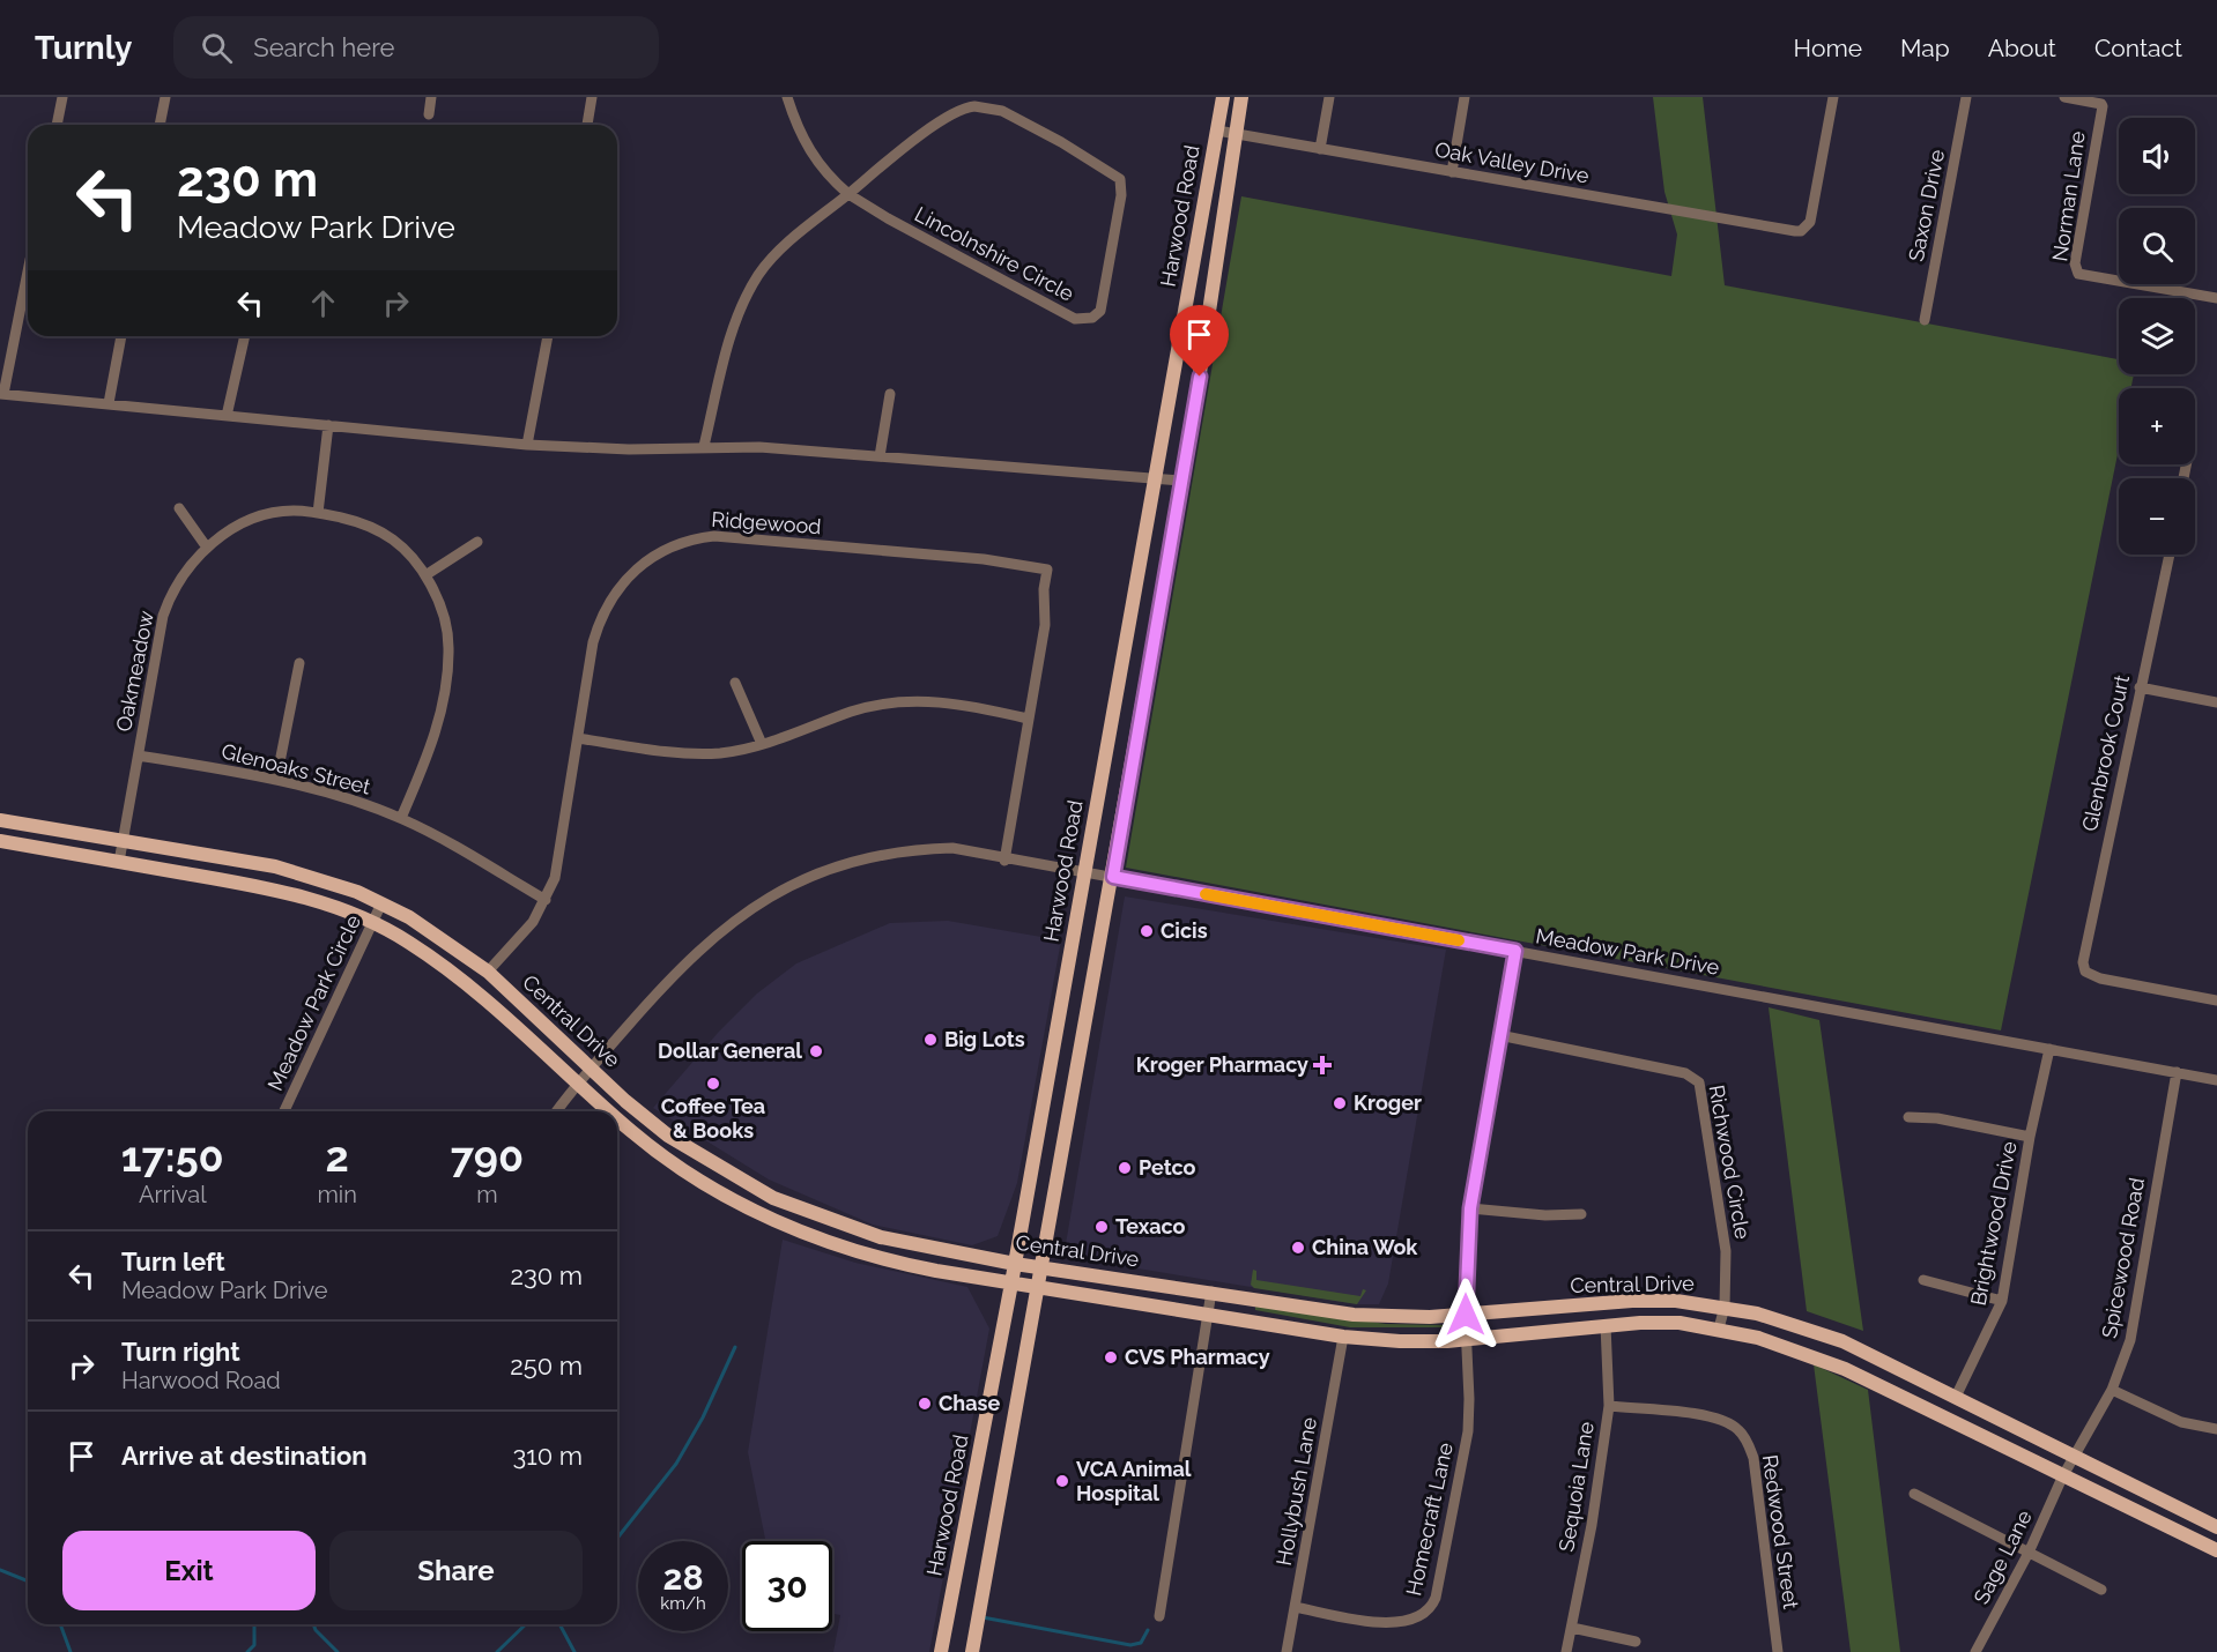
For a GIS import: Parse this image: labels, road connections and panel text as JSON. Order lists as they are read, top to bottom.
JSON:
{
  "streets": {
    "main road": ["Harwood Road", "Central Drive"],
    "street": [
      "Oak Valley Drive",
      "Norman Lane",
      "Saxon Drive",
      "Lincolnshire Circle",
      "Ridgewood",
      "Oakmeadow",
      "Glenbrook Court",
      "Glenoaks Street",
      "Meadow Park Drive",
      "Meadow Park Circle",
      "Richwood Circle",
      "Brightwood Drive",
      "Spicewood Road",
      "Sequoia Lane",
      "Hollybush Lane",
      "Homecraft Lane",
      "Redwood Street",
      "Sage Lane"
    ]
  },
  "crossings": [
    ["Oak Valley Drive", "Harwood Road"],
    ["Harwood Road", "Meadow Park Drive"],
    ["Harwood Road", "Central Drive"],
    ["Ridgewood", "Glenoaks Street"],
    ["Ridgewood", "Meadow Park Drive"],
    ["Ridgewood", "Central Drive"],
    ["Oakmeadow", "Glenoaks Street"],
    ["Oakmeadow", "Central Drive"],
    ["Meadow Park Drive", "Central Drive"],
    ["Meadow Park Drive", "Brightwood Drive"],
    ["Meadow Park Drive", "Spicewood Road"],
    ["Meadow Park Circle", "Central Drive"],
    ["Central Drive", "Richwood Circle"],
    ["Central Drive", "Brightwood Drive"],
    ["Central Drive", "Spicewood Road"],
    ["Central Drive", "Sequoia Lane"],
    ["Central Drive", "Hollybush Lane"],
    ["Central Drive", "Homecraft Lane"],
    ["Central Drive", "Sage Lane"],
    ["Spicewood Road", "Sage Lane"],
    ["Sequoia Lane", "Redwood Street"],
    ["Hollybush Lane", "Homecraft Lane"]
  ],
  "places": {
    "other": [
      "Cicis",
      "Big Lots",
      "Dollar General",
      "Coffee Tea & Books",
      "Kroger",
      "Petco",
      "Texaco",
      "China Wok",
      "CVS Pharmacy",
      "Chase",
      "VCA Animal Hospital"
    ],
    "health": ["Kroger Pharmacy"]
  },
  "page": {
    "header": "Turnly",
    "search": "Search here",
    "nav": [
      "Home",
      "Map",
      "About",
      "Contact"
    ],
    "map_buttons": ["+", "−"],
    "turn": ["230 m", "Meadow Park Drive"],
    "eta": [
      "17:50",
      "Arrival",
      "2",
      "min",
      "790",
      "m"
    ],
    "list": [
      {
        "name": "Turn left",
        "note": "Meadow Park Drive",
        "value": "230 m"
      },
      {
        "name": "Turn right",
        "note": "Harwood Road",
        "value": "250 m"
      },
      {
        "name": "Arrive at destination",
        "value": "310 m"
      }
    ],
    "buttons": ["Exit", "Share"],
    "speed": "28 km/h",
    "limit": "30"
  }
}
